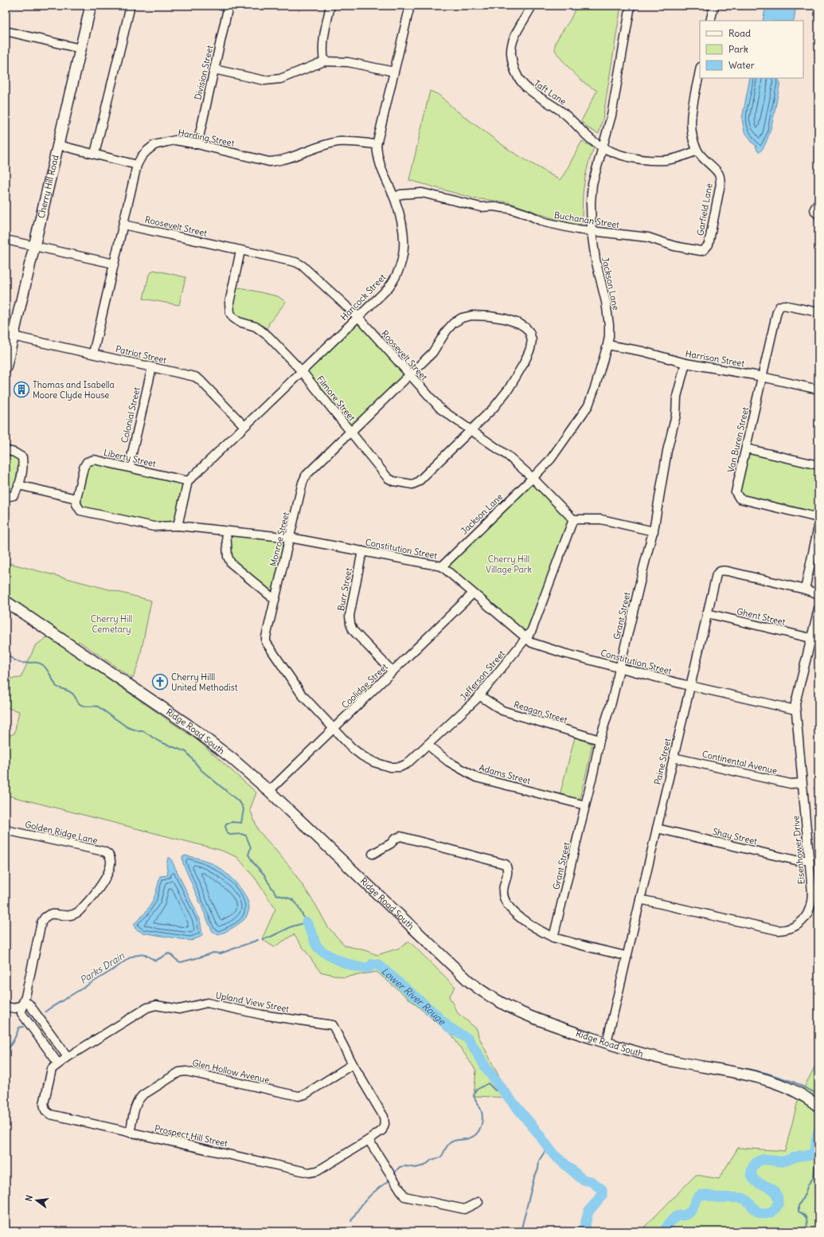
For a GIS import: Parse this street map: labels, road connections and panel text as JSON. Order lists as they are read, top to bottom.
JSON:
{
  "streets": {
    "main road": ["Cherry Hill Road", "Ridge Road South"],
    "street": [
      "Division Street",
      "Taft Lane",
      "Harding Street",
      "Garfield Lane",
      "Buchanan Street",
      "Roosevelt Street",
      "Jackson Lane",
      "Hancock Street",
      "Patriot Street",
      "Harrison Street",
      "Filmore Street",
      "Colonial Street",
      "Van Buren Street",
      "Liberty Street",
      "Monroe Street",
      "Constitution Street",
      "Burr Street",
      "Grant Street",
      "Ghent Street",
      "Jefferson Street",
      "Coolidge Street",
      "Reagan Street",
      "Paine Street",
      "Continental Avenue",
      "Adams Street",
      "Golden Ridge Lane",
      "Shay Street",
      "Eisenhower Drive",
      "Upland View Street",
      "Glen Hollow Avenue",
      "Prospect Hill Street"
    ]
  },
  "crossings": [
    ["Division Street", "Harding Street"],
    ["Taft Lane", "Garfield Lane"],
    ["Taft Lane", "Jackson Lane"],
    ["Harding Street", "Roosevelt Street"],
    ["Harding Street", "Hancock Street"],
    ["Harding Street", "Patriot Street"],
    ["Cherry Hill Road", "Patriot Street"],
    ["Garfield Lane", "Buchanan Street"],
    ["Buchanan Street", "Jackson Lane"],
    ["Buchanan Street", "Hancock Street"],
    ["Roosevelt Street", "Jackson Lane"],
    ["Roosevelt Street", "Hancock Street"],
    ["Roosevelt Street", "Filmore Street"],
    ["Roosevelt Street", "Monroe Street"],
    ["Roosevelt Street", "Jefferson Street"],
    ["Jackson Lane", "Harrison Street"],
    ["Jackson Lane", "Constitution Street"],
    ["Hancock Street", "Patriot Street"],
    ["Hancock Street", "Filmore Street"],
    ["Hancock Street", "Liberty Street"],
    ["Patriot Street", "Colonial Street"],
    ["Harrison Street", "Van Buren Street"],
    ["Harrison Street", "Grant Street"],
    ["Filmore Street", "Monroe Street"],
    ["Colonial Street", "Liberty Street"],
    ["Liberty Street", "Constitution Street"],
    ["Monroe Street", "Constitution Street"],
    ["Monroe Street", "Jefferson Street"],
    ["Monroe Street", "Coolidge Street"],
    ["Constitution Street", "Burr Street"],
    ["Constitution Street", "Grant Street"],
    ["Constitution Street", "Jefferson Street"],
    ["Constitution Street", "Coolidge Street"],
    ["Constitution Street", "Paine Street"],
    ["Constitution Street", "Eisenhower Drive"],
    ["Burr Street", "Coolidge Street"],
    ["Grant Street", "Reagan Street"],
    ["Grant Street", "Adams Street"],
    ["Ghent Street", "Paine Street"],
    ["Ghent Street", "Eisenhower Drive"],
    ["Jefferson Street", "Coolidge Street"],
    ["Jefferson Street", "Reagan Street"],
    ["Jefferson Street", "Adams Street"],
    ["Coolidge Street", "Ridge Road South"],
    ["Ridge Road South", "Paine Street"],
    ["Paine Street", "Continental Avenue"],
    ["Paine Street", "Shay Street"],
    ["Paine Street", "Eisenhower Drive"],
    ["Continental Avenue", "Eisenhower Drive"],
    ["Shay Street", "Eisenhower Drive"],
    ["Upland View Street", "Glen Hollow Avenue"],
    ["Upland View Street", "Prospect Hill Street"],
    ["Glen Hollow Avenue", "Prospect Hill Street"]
  ],
  "water": ["Parks Drain", "Lower River Rouge"],
  "parks": ["Cherry Hill Village Park", "Cherry Hill Cemetary"],
  "places": {
    "building": ["Thomas and Isabella Moore Clyde House"],
    "church": ["Cherry Hilll United Methodist"]
  },
  "legend": ["Road", "Park", "Water"],
  "north": "left"
}
